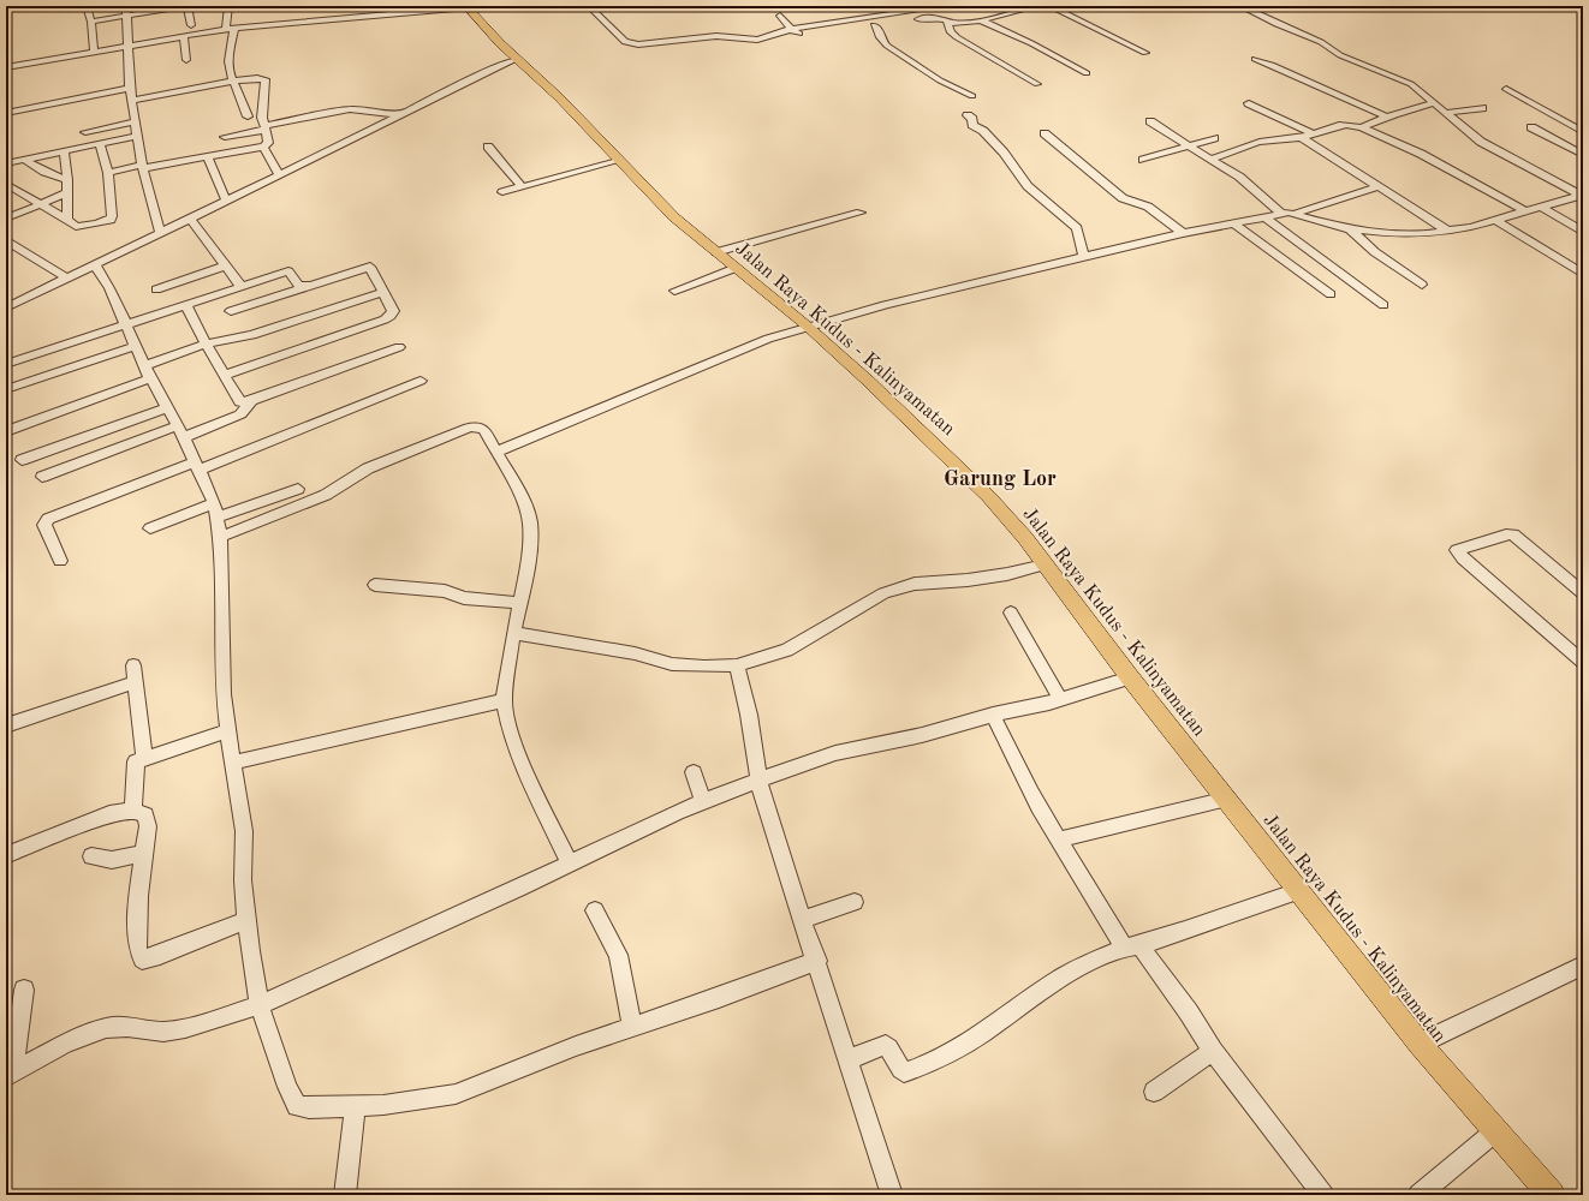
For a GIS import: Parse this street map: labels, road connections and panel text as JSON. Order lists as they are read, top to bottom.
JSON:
{
  "streets": {
    "main road": ["Jalan Raya Kudus - Kalinyamatan"]
  },
  "districts": ["Garung Lor"]
}
